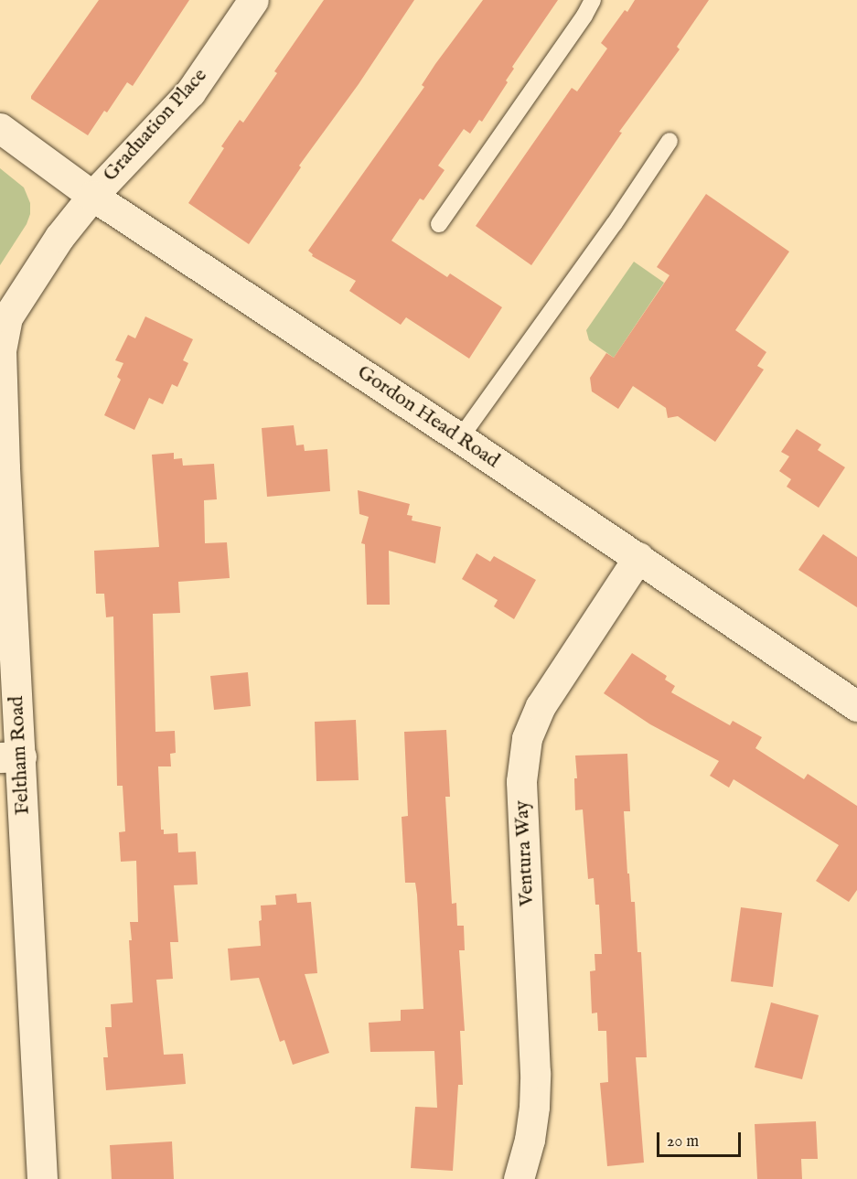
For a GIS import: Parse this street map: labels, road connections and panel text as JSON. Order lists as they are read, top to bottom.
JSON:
{
  "streets": {
    "street": [
      "Graduation Place",
      "Gordon Head Road",
      "Feltham Road",
      "Ventura Way"
    ]
  },
  "crossings": [
    ["Graduation Place", "Gordon Head Road"],
    ["Graduation Place", "Feltham Road"],
    ["Gordon Head Road", "Feltham Road"],
    ["Gordon Head Road", "Ventura Way"]
  ],
  "scale_bar": "20 m"
}
